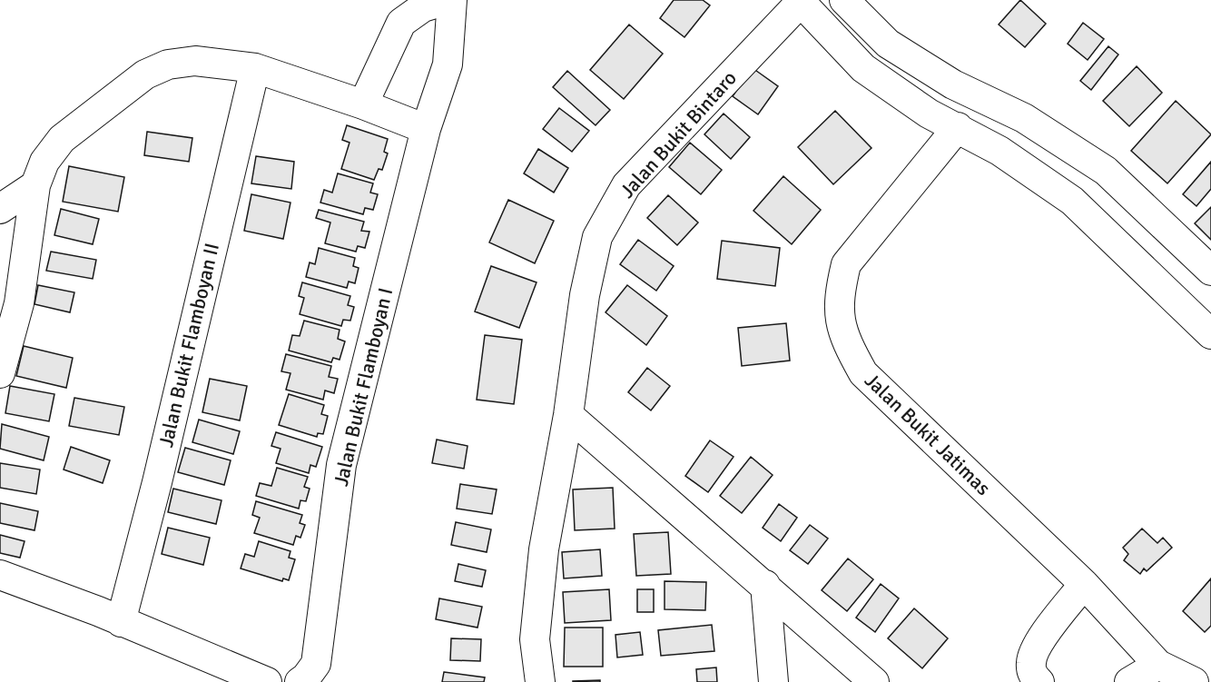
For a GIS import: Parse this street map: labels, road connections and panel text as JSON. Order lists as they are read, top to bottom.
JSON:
{
  "streets": {
    "street": [
      "Jalan Bukit Bintaro",
      "Jalan Bukit Flamboyan II",
      "Jalan Bukit Flamboyan I",
      "Jalan Bukit Jatimas"
    ]
  }
}
